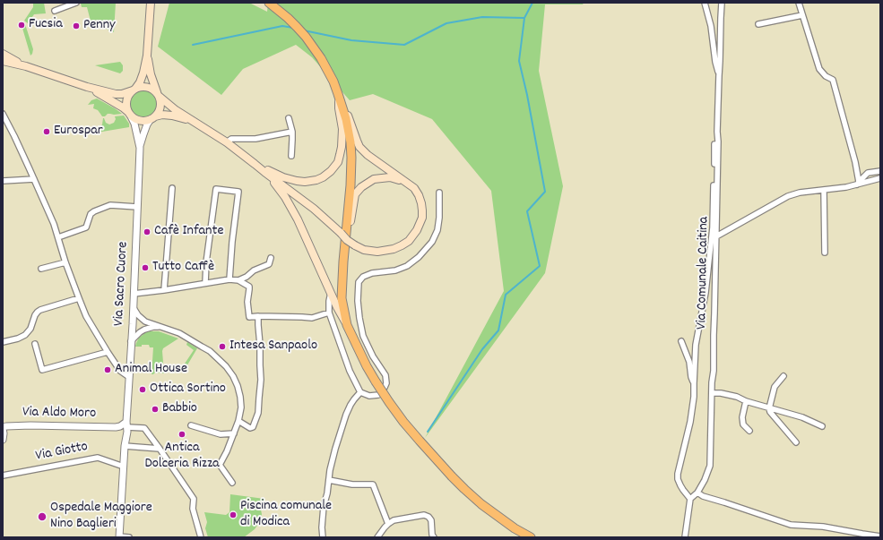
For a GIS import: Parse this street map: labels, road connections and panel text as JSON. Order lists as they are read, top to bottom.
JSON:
{
  "streets": {
    "street": [
      "Via Comunale Caitina",
      "Via Sacro Cuore",
      "Via Aldo Moro",
      "Via Giotto"
    ]
  },
  "places": [
    "Fucsia",
    "Penny",
    "Eurospar",
    "Cafè Infante",
    "Tutto Caffè",
    "Intesa Sanpaolo",
    "Animal House",
    "Ottica Sortino",
    "Babbio",
    "Antica Dolceria Rizza",
    "Piscina comunale di Modica",
    "Ospedale Maggiore Nino Baglieri"
  ]
}
